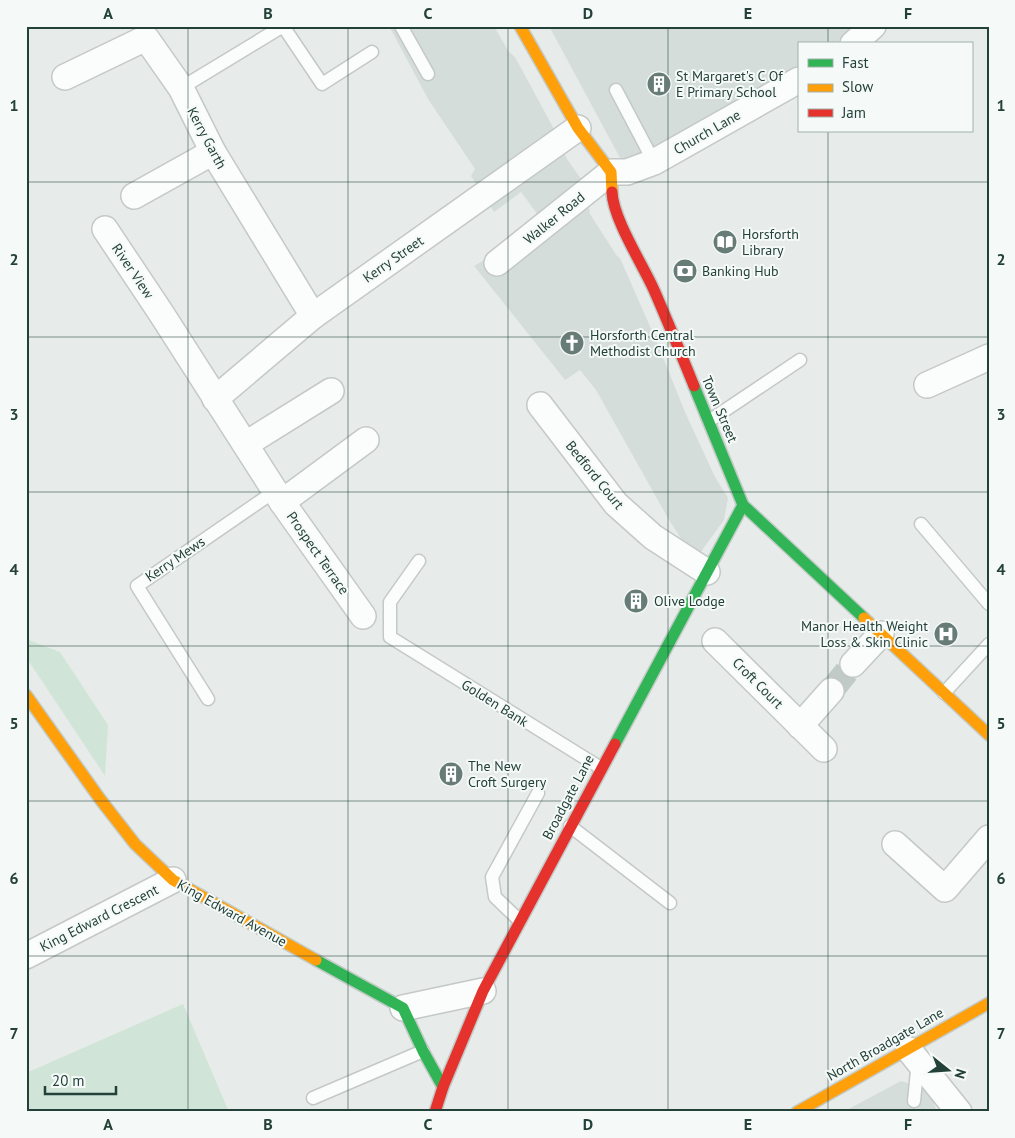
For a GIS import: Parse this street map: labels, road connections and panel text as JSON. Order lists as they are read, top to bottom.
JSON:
{
  "streets": {
    "street": [
      "Church Lane",
      "Kerry Garth",
      "Walker Road",
      "Kerry Street",
      "River View",
      "Town Street",
      "Bedford Court",
      "Prospect Terrace",
      "Croft Court",
      "Broadgate Lane",
      "King Edward Avenue",
      "King Edward Crescent",
      "North Broadgate Lane"
    ],
    "lane": ["Kerry Mews", "Golden Bank"]
  },
  "crossings": [
    ["Church Lane", "Walker Road"],
    ["Church Lane", "Town Street"],
    ["Kerry Garth", "Kerry Street"],
    ["Walker Road", "Town Street"],
    ["Kerry Street", "River View"],
    ["Town Street", "Broadgate Lane"],
    ["Bedford Court", "Broadgate Lane"],
    ["Prospect Terrace", "Kerry Mews"],
    ["Golden Bank", "Broadgate Lane"],
    ["King Edward Avenue", "King Edward Crescent"]
  ],
  "places": {
    "building": ["St Margaret's C Of E Primary School", "Olive Lodge", "The New Croft Surgery"],
    "library": ["Horsforth Library"],
    "bank": ["Banking Hub"],
    "church": ["Horsforth Central Methodist Church"],
    "hospital": ["Manor Health Weight Loss & Skin Clinic"]
  },
  "legend": ["Fast", "Slow", "Jam"],
  "scale_bar": "20 m",
  "north": "right",
  "grid": {
    "columns": [
      "A",
      "B",
      "C",
      "D",
      "E",
      "F"
    ],
    "rows": [
      "1",
      "2",
      "3",
      "4",
      "5",
      "6",
      "7"
    ]
  }
}
